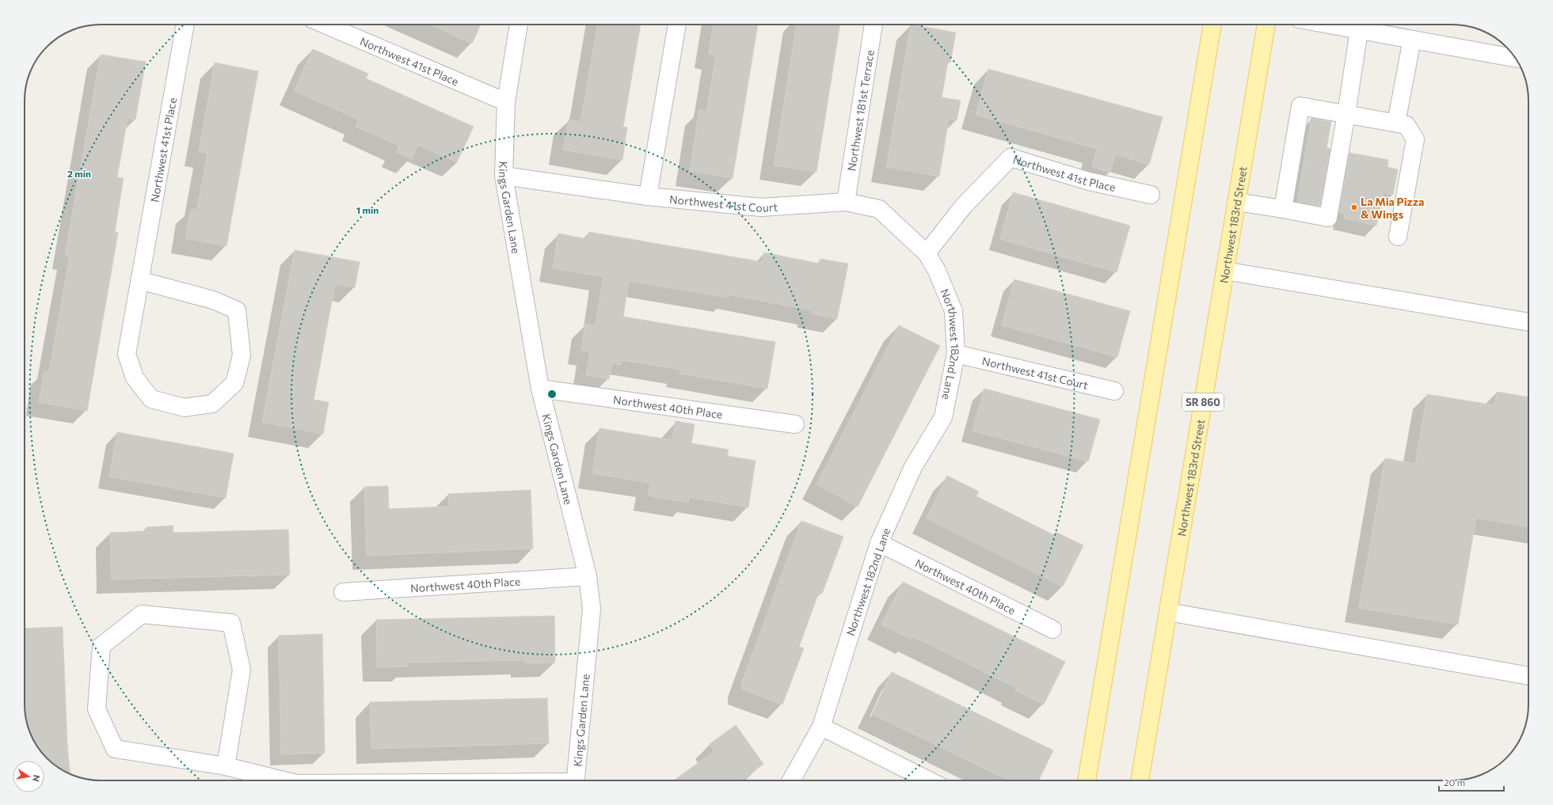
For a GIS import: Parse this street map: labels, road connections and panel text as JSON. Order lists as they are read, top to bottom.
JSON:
{
  "streets": {
    "main road": ["Northwest 183rd Street", "SR 860"],
    "street": [
      "Northwest 41st Place",
      "Northwest 181st Terrace",
      "Northwest 41st Court",
      "Kings Garden Lane",
      "Northwest 182nd Lane",
      "Northwest 40th Place"
    ]
  },
  "crossings": [
    ["Northwest 41st Place", "Northwest 41st Court"],
    ["Northwest 41st Place", "Kings Garden Lane"],
    ["Northwest 41st Place", "Northwest 182nd Lane"],
    ["Northwest 181st Terrace", "Northwest 41st Court"],
    ["Northwest 41st Court", "Kings Garden Lane"],
    ["Northwest 41st Court", "Northwest 182nd Lane"],
    ["Kings Garden Lane", "Northwest 40th Place"],
    ["Northwest 182nd Lane", "Northwest 40th Place"]
  ],
  "places": ["La Mia Pizza & Wings"],
  "scale_bar": "20 m",
  "north": "right",
  "rings": ["2 min", "1 min"]
}
